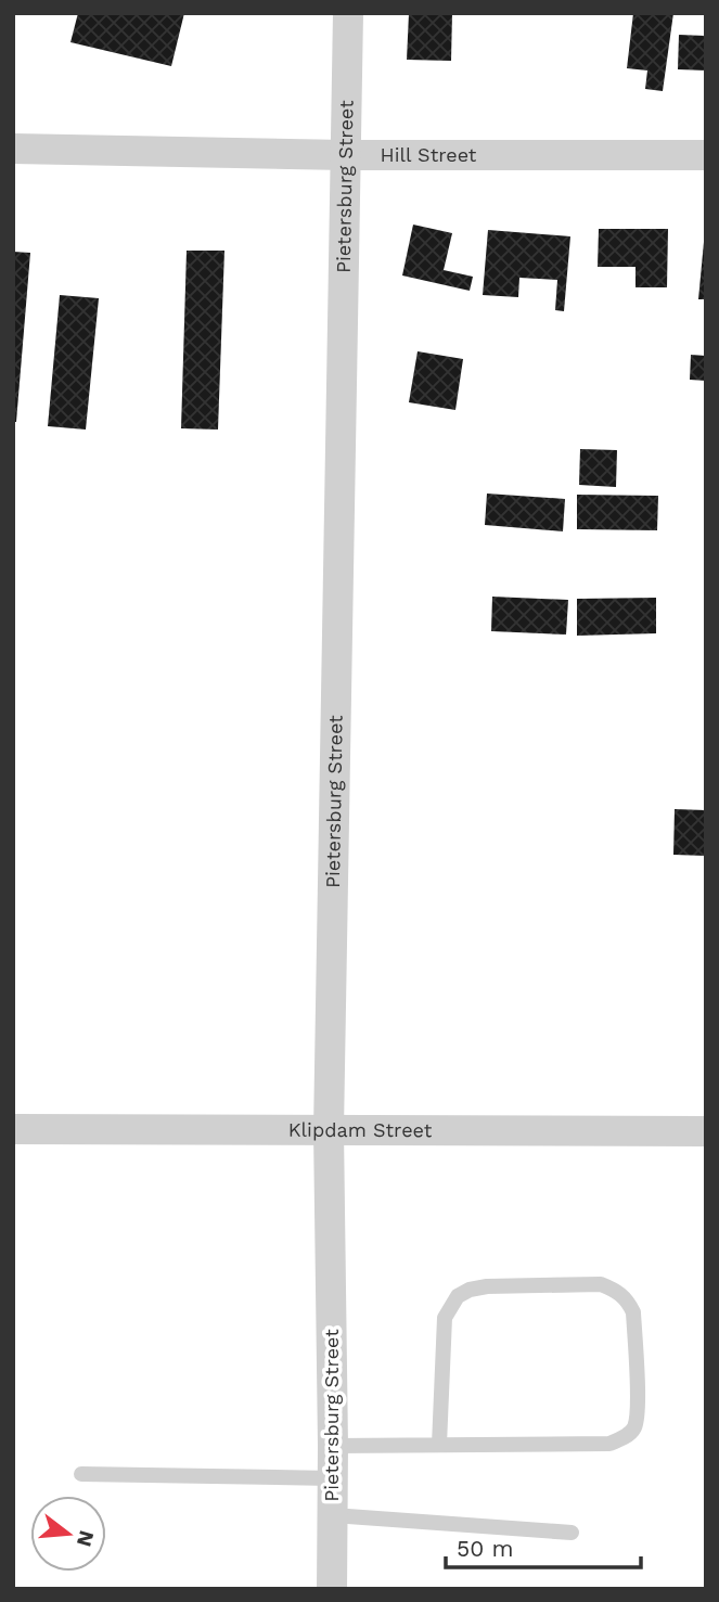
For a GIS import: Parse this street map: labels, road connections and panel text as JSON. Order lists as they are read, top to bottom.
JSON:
{
  "streets": {
    "street": ["Hill Street", "Pietersburg Street", "Klipdam Street"]
  },
  "crossings": [
    ["Hill Street", "Pietersburg Street"],
    ["Pietersburg Street", "Klipdam Street"]
  ],
  "scale_bar": "50 m",
  "north": "right"
}
